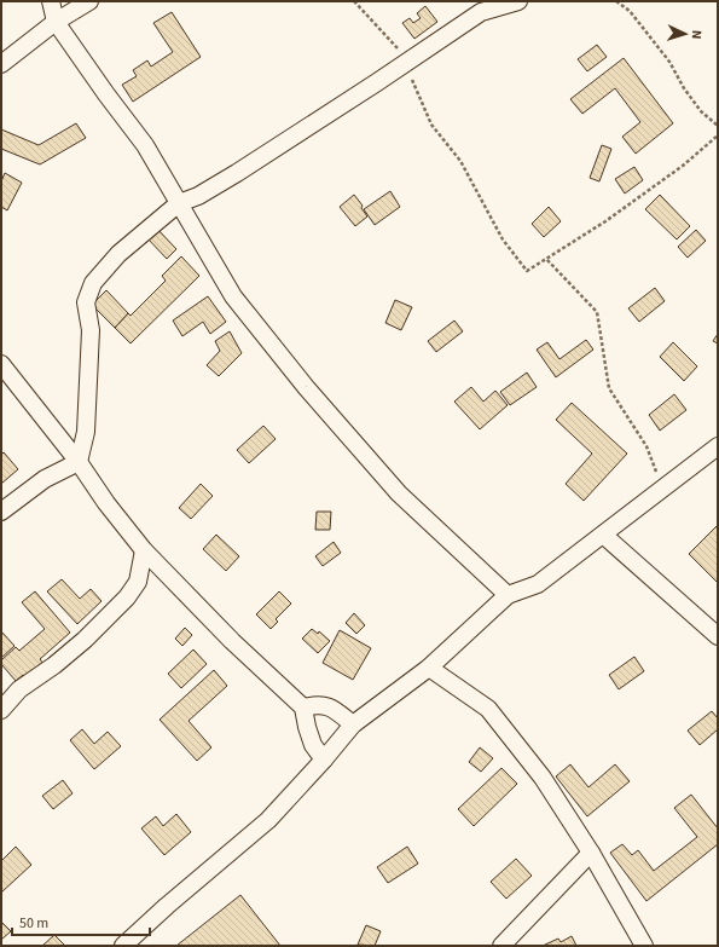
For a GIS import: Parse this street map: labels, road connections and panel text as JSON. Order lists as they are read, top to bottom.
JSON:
{
  "scale_bar": "50 m",
  "north": "right"
}
